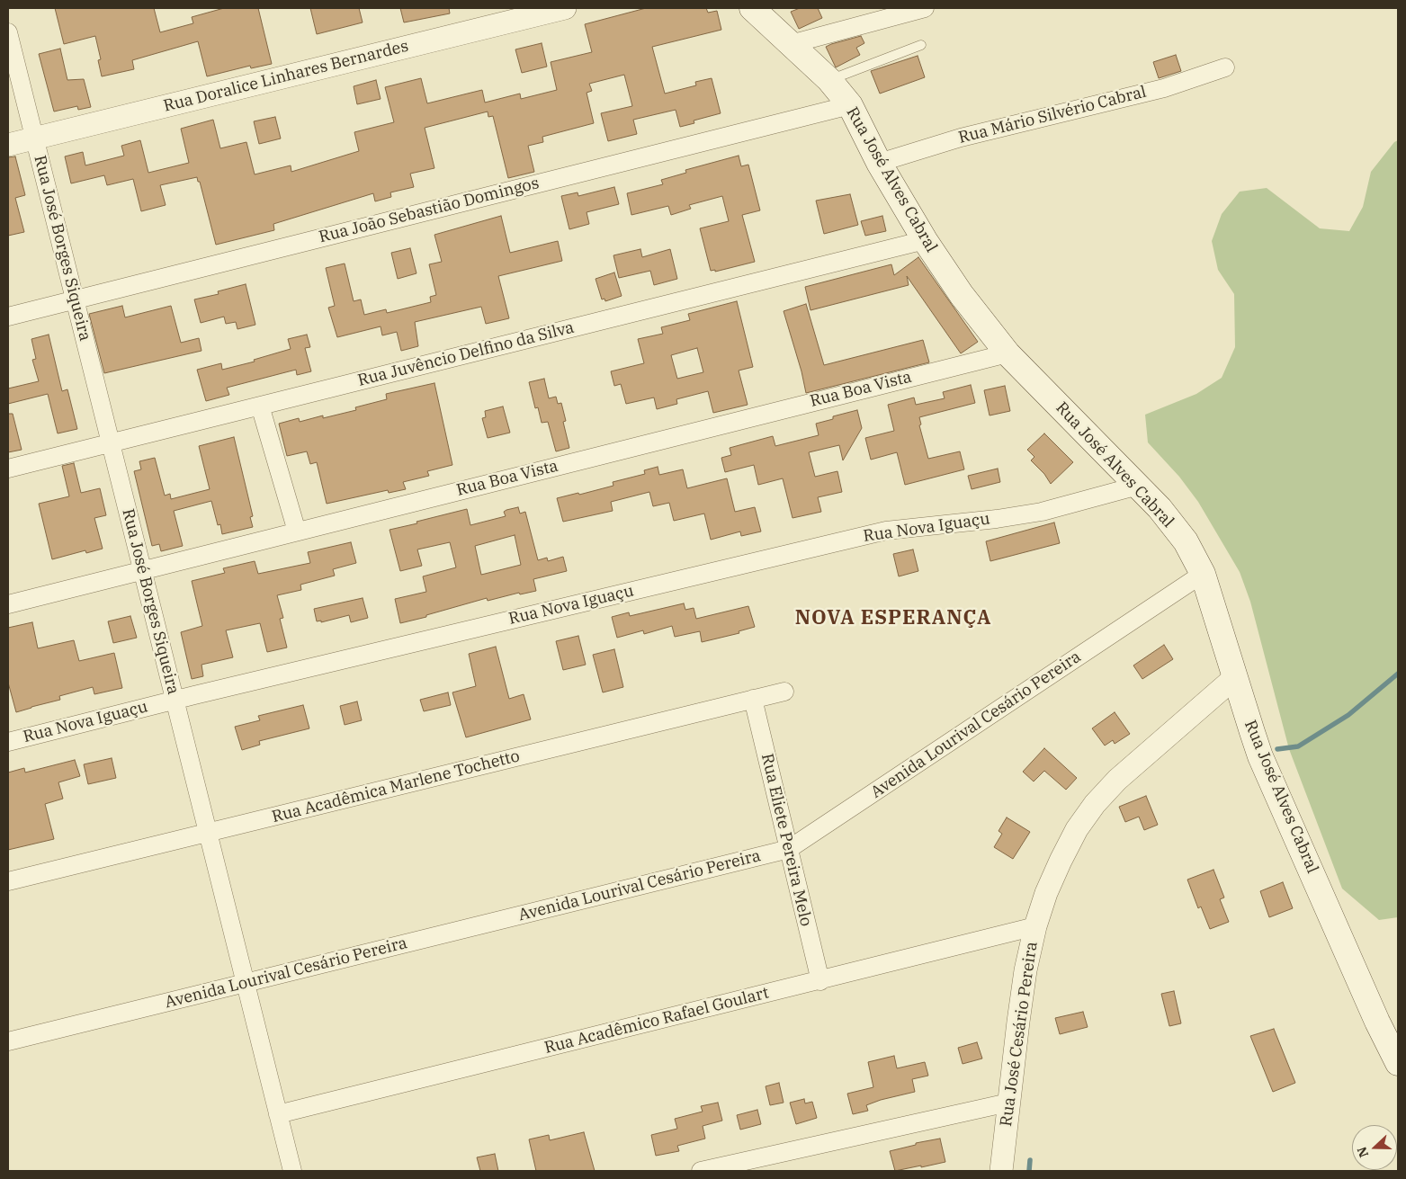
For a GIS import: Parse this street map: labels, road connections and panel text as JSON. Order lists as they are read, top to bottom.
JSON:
{
  "streets": {
    "main road": ["Rua José Alves Cabral"],
    "street": [
      "Rua Doralice Linhares Bernardes",
      "Rua Mário Silvério Cabral",
      "Rua João Sebastião Domingos",
      "Rua José Borges Siqueira",
      "Rua Juvêncio Delfino da Silva",
      "Rua Boa Vista",
      "Rua Nova Iguaçu",
      "Avenida Lourival Cesário Pereira",
      "Rua Acadêmica Marlene Tochetto",
      "Rua Eliete Pereira Melo",
      "Rua Acadêmico Rafael Goulart",
      "Rua José Cesário Pereira"
    ]
  },
  "crossings": [
    ["Rua Doralice Linhares Bernardes", "Rua José Borges Siqueira"],
    ["Rua Mário Silvério Cabral", "Rua José Alves Cabral"],
    ["Rua José Alves Cabral", "Rua João Sebastião Domingos"],
    ["Rua José Alves Cabral", "Rua Juvêncio Delfino da Silva"],
    ["Rua José Alves Cabral", "Rua Boa Vista"],
    ["Rua José Alves Cabral", "Rua Nova Iguaçu"],
    ["Rua José Alves Cabral", "Avenida Lourival Cesário Pereira"],
    ["Rua José Alves Cabral", "Rua José Cesário Pereira"],
    ["Rua João Sebastião Domingos", "Rua José Borges Siqueira"],
    ["Rua José Borges Siqueira", "Rua Juvêncio Delfino da Silva"],
    ["Rua José Borges Siqueira", "Rua Boa Vista"],
    ["Rua José Borges Siqueira", "Rua Nova Iguaçu"],
    ["Rua José Borges Siqueira", "Avenida Lourival Cesário Pereira"],
    ["Rua José Borges Siqueira", "Rua Acadêmica Marlene Tochetto"],
    ["Rua José Borges Siqueira", "Rua Acadêmico Rafael Goulart"],
    ["Avenida Lourival Cesário Pereira", "Rua Eliete Pereira Melo"],
    ["Rua Acadêmica Marlene Tochetto", "Rua Eliete Pereira Melo"],
    ["Rua Eliete Pereira Melo", "Rua Acadêmico Rafael Goulart"],
    ["Rua Acadêmico Rafael Goulart", "Rua José Cesário Pereira"]
  ],
  "districts": ["NOVA ESPERANÇA"],
  "north": "left"
}
